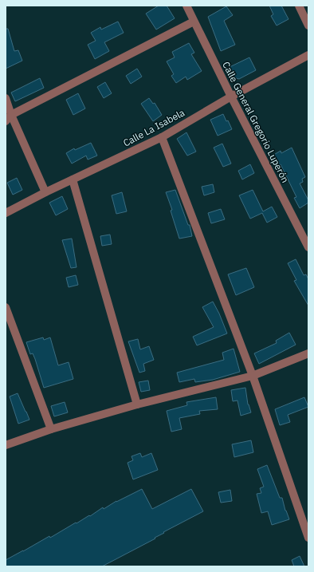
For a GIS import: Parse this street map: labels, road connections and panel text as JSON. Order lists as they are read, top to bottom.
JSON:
{
  "streets": {
    "street": ["Calle General Gregorio Luperón", "Calle La Isabela"]
  },
  "crossings": [
    ["Calle General Gregorio Luperón", "Calle La Isabela"]
  ]
}
